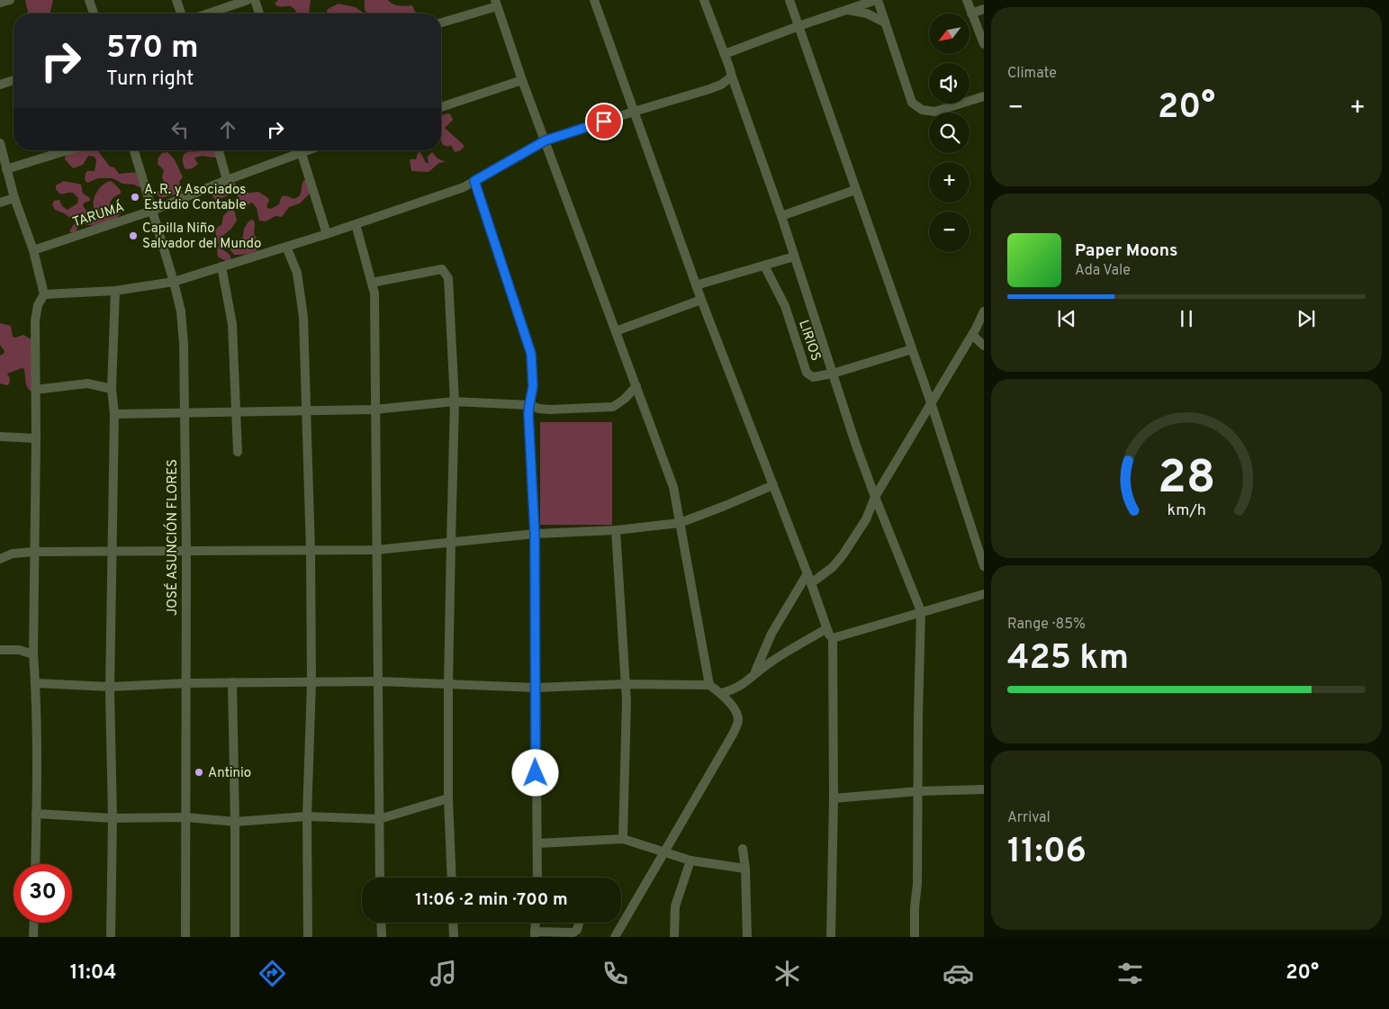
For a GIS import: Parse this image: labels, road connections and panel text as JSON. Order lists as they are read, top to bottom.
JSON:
{
  "streets": {
    "street": ["TARUMÁ", "LIRIOS", "JOSÉ ASUNCIÓN FLORES"]
  },
  "crossings": [
    ["TARUMÁ", "JOSÉ ASUNCIÓN FLORES"]
  ],
  "places": ["A. R. y Asociados Estudio Contable", "Capilla Niño Salvador del Mundo", "Antinio"],
  "north": "bottom left",
  "page": {
    "tile": [
      "Climate",
      ["Range · 85%", "425 km"],
      ["Arrival", "11:06"]
    ],
    "map_buttons": ["+", "−"],
    "turn": ["570 m", "Turn right"],
    "heat": ["−", "20°", "+"],
    "song": ["Paper Moons", "Ada Vale"],
    "limit": "30",
    "trip": "11:06 · 2 min · 700 m",
    "tabs": ["11:04", "20°"],
    "gauge": ["28", "km/h"]
  }
}
